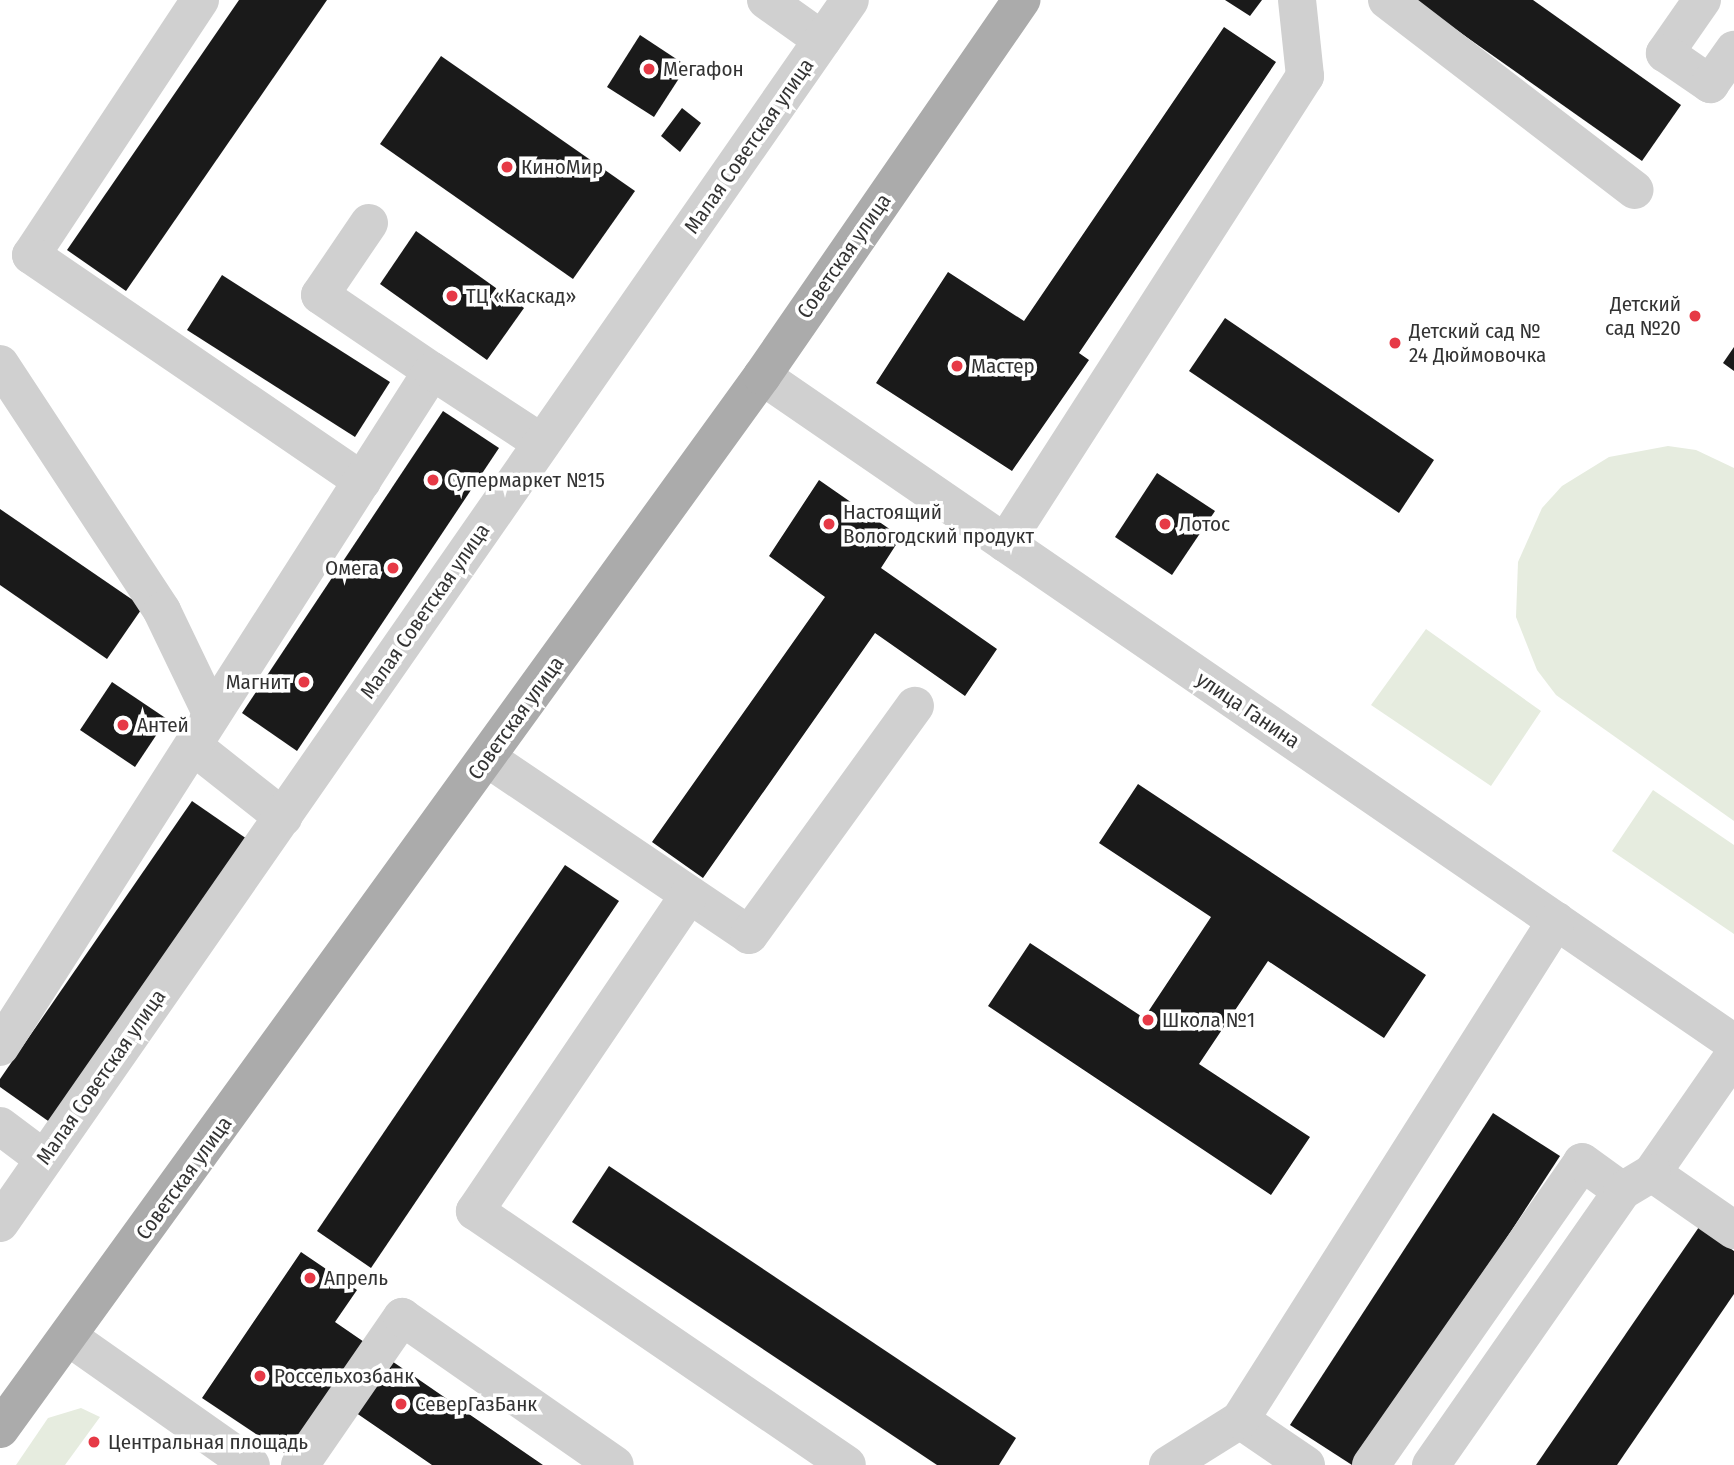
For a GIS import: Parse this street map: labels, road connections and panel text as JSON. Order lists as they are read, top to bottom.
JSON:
{
  "streets": {
    "main road": ["Советская улица"],
    "street": ["Малая Советская улица", "улица Ганина"]
  },
  "crossings": [
    ["Советская улица", "улица Ганина"]
  ],
  "places": [
    "Мегафон",
    "КиноМир",
    "ТЦ «Каскад»",
    "Детский сад №20",
    "Детский сад № 24 Дюймовочка",
    "Мастер",
    "Супермаркет №15",
    "Настоящий Вологодский продукт",
    "Лотос",
    "Омега",
    "Магнит",
    "Антей",
    "Школа №1",
    "Апрель",
    "Россельхозбанк",
    "СеверГазБанк",
    "Центральная площадь"
  ]
}
